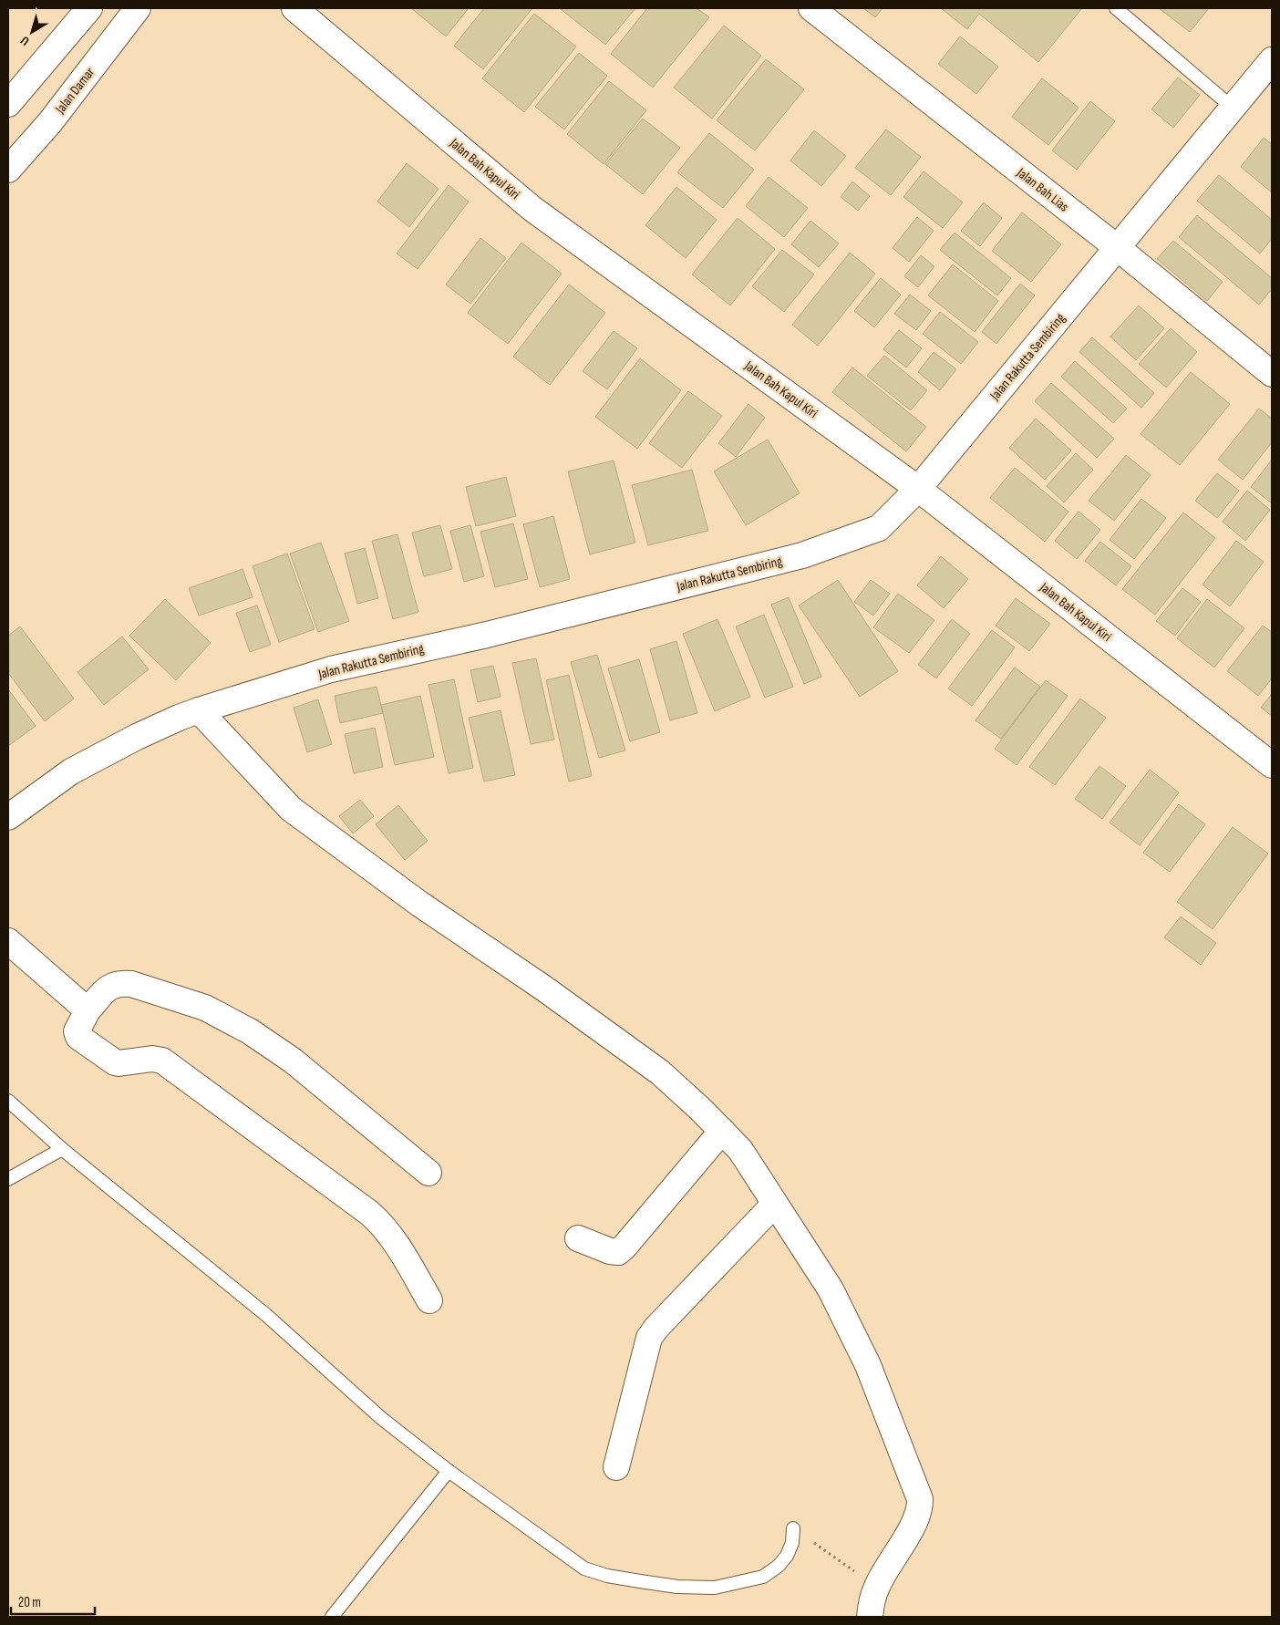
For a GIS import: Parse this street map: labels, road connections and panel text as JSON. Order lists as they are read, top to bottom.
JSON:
{
  "streets": {
    "street": [
      "Jalan Damar",
      "Jalan Bah Kapul Kiri",
      "Jalan Bah Lias",
      "Jalan Rakutta Sembiring"
    ]
  },
  "crossings": [
    ["Jalan Bah Kapul Kiri", "Jalan Rakutta Sembiring"],
    ["Jalan Bah Lias", "Jalan Rakutta Sembiring"]
  ],
  "scale_bar": "20 m",
  "north": "bottom left"
}
